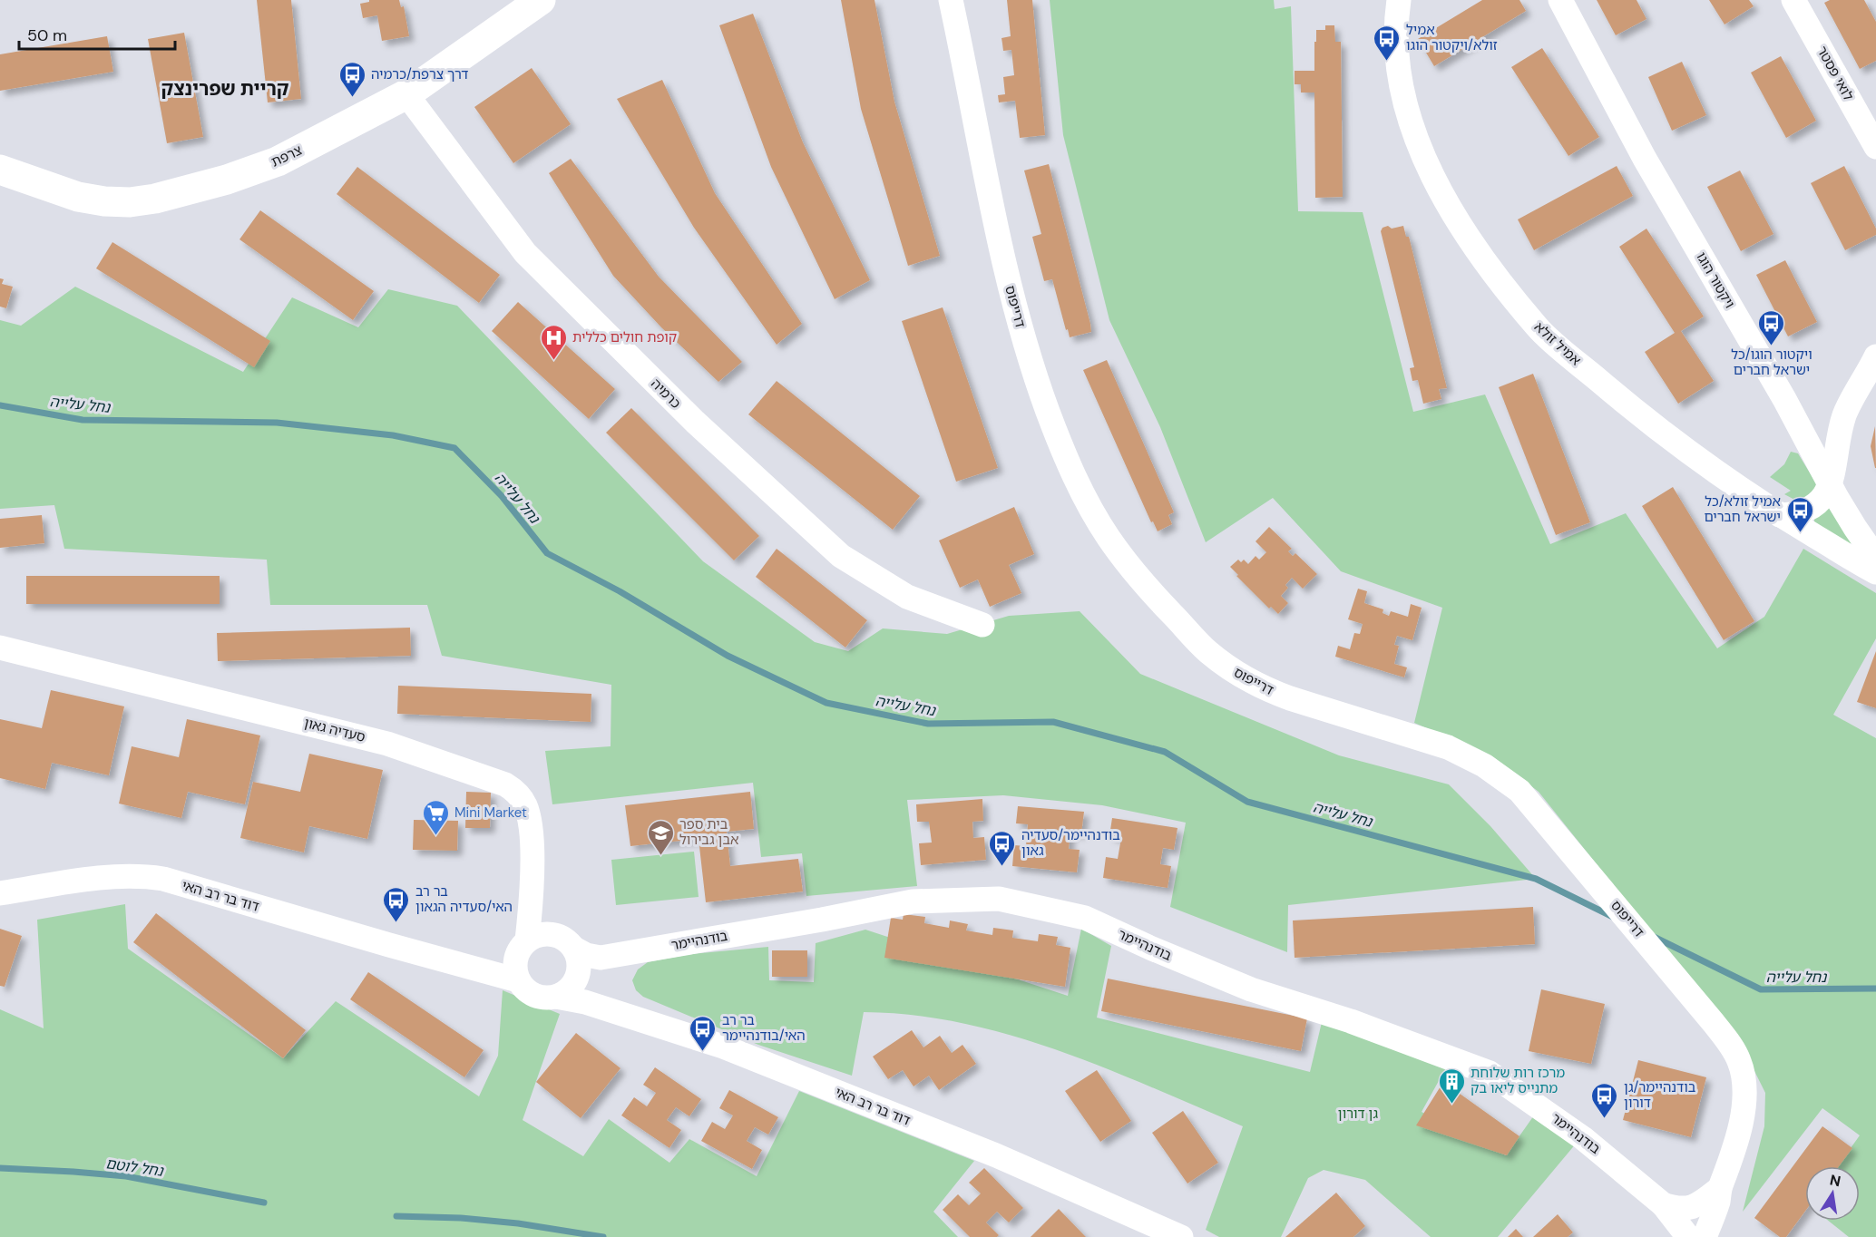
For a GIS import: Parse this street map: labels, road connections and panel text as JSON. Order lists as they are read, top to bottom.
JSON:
{
  "streets": {
    "street": [
      "לואי פסטר",
      "צרפת",
      "ויקטור הוגו",
      "דרייפוס",
      "אמיל זולא",
      "כרמיה",
      "סעדיה גאון",
      "דוד בר רב האי",
      "בודנהיימר"
    ]
  },
  "crossings": [
    ["צרפת", "כרמיה"],
    ["סעדיה גאון", "דוד בר רב האי"],
    ["סעדיה גאון", "בודנהיימר"],
    ["דוד בר רב האי", "בודנהיימר"]
  ],
  "districts": ["קריית שפרינצק"],
  "water": ["נחל עלייה", "נחל לוטם"],
  "parks": ["גן דורון"],
  "places": {
    "bus stop": [
      "אמיל זולא/ויקטור הוגו",
      "דרך צרפת/כרמיה",
      "ויקטור הוגו/כל ישראל חברים",
      "אמיל זולא/כל ישראל חברים",
      "בודנהיימר/סעדיה גאון",
      "בר רב האי/סעדיה הגאון",
      "בר רב האי/בודנהיימר",
      "בודנהיימר/גן דורון"
    ],
    "hospital": ["קופת חולים כללית"],
    "supermarket": ["Mini Market"],
    "school or university": ["בית ספר אבן גבירול"],
    "building": ["מרכז רות שלוחת מתנייס ליאו בק"]
  },
  "scale_bar": "50 m",
  "north": "top"
}
